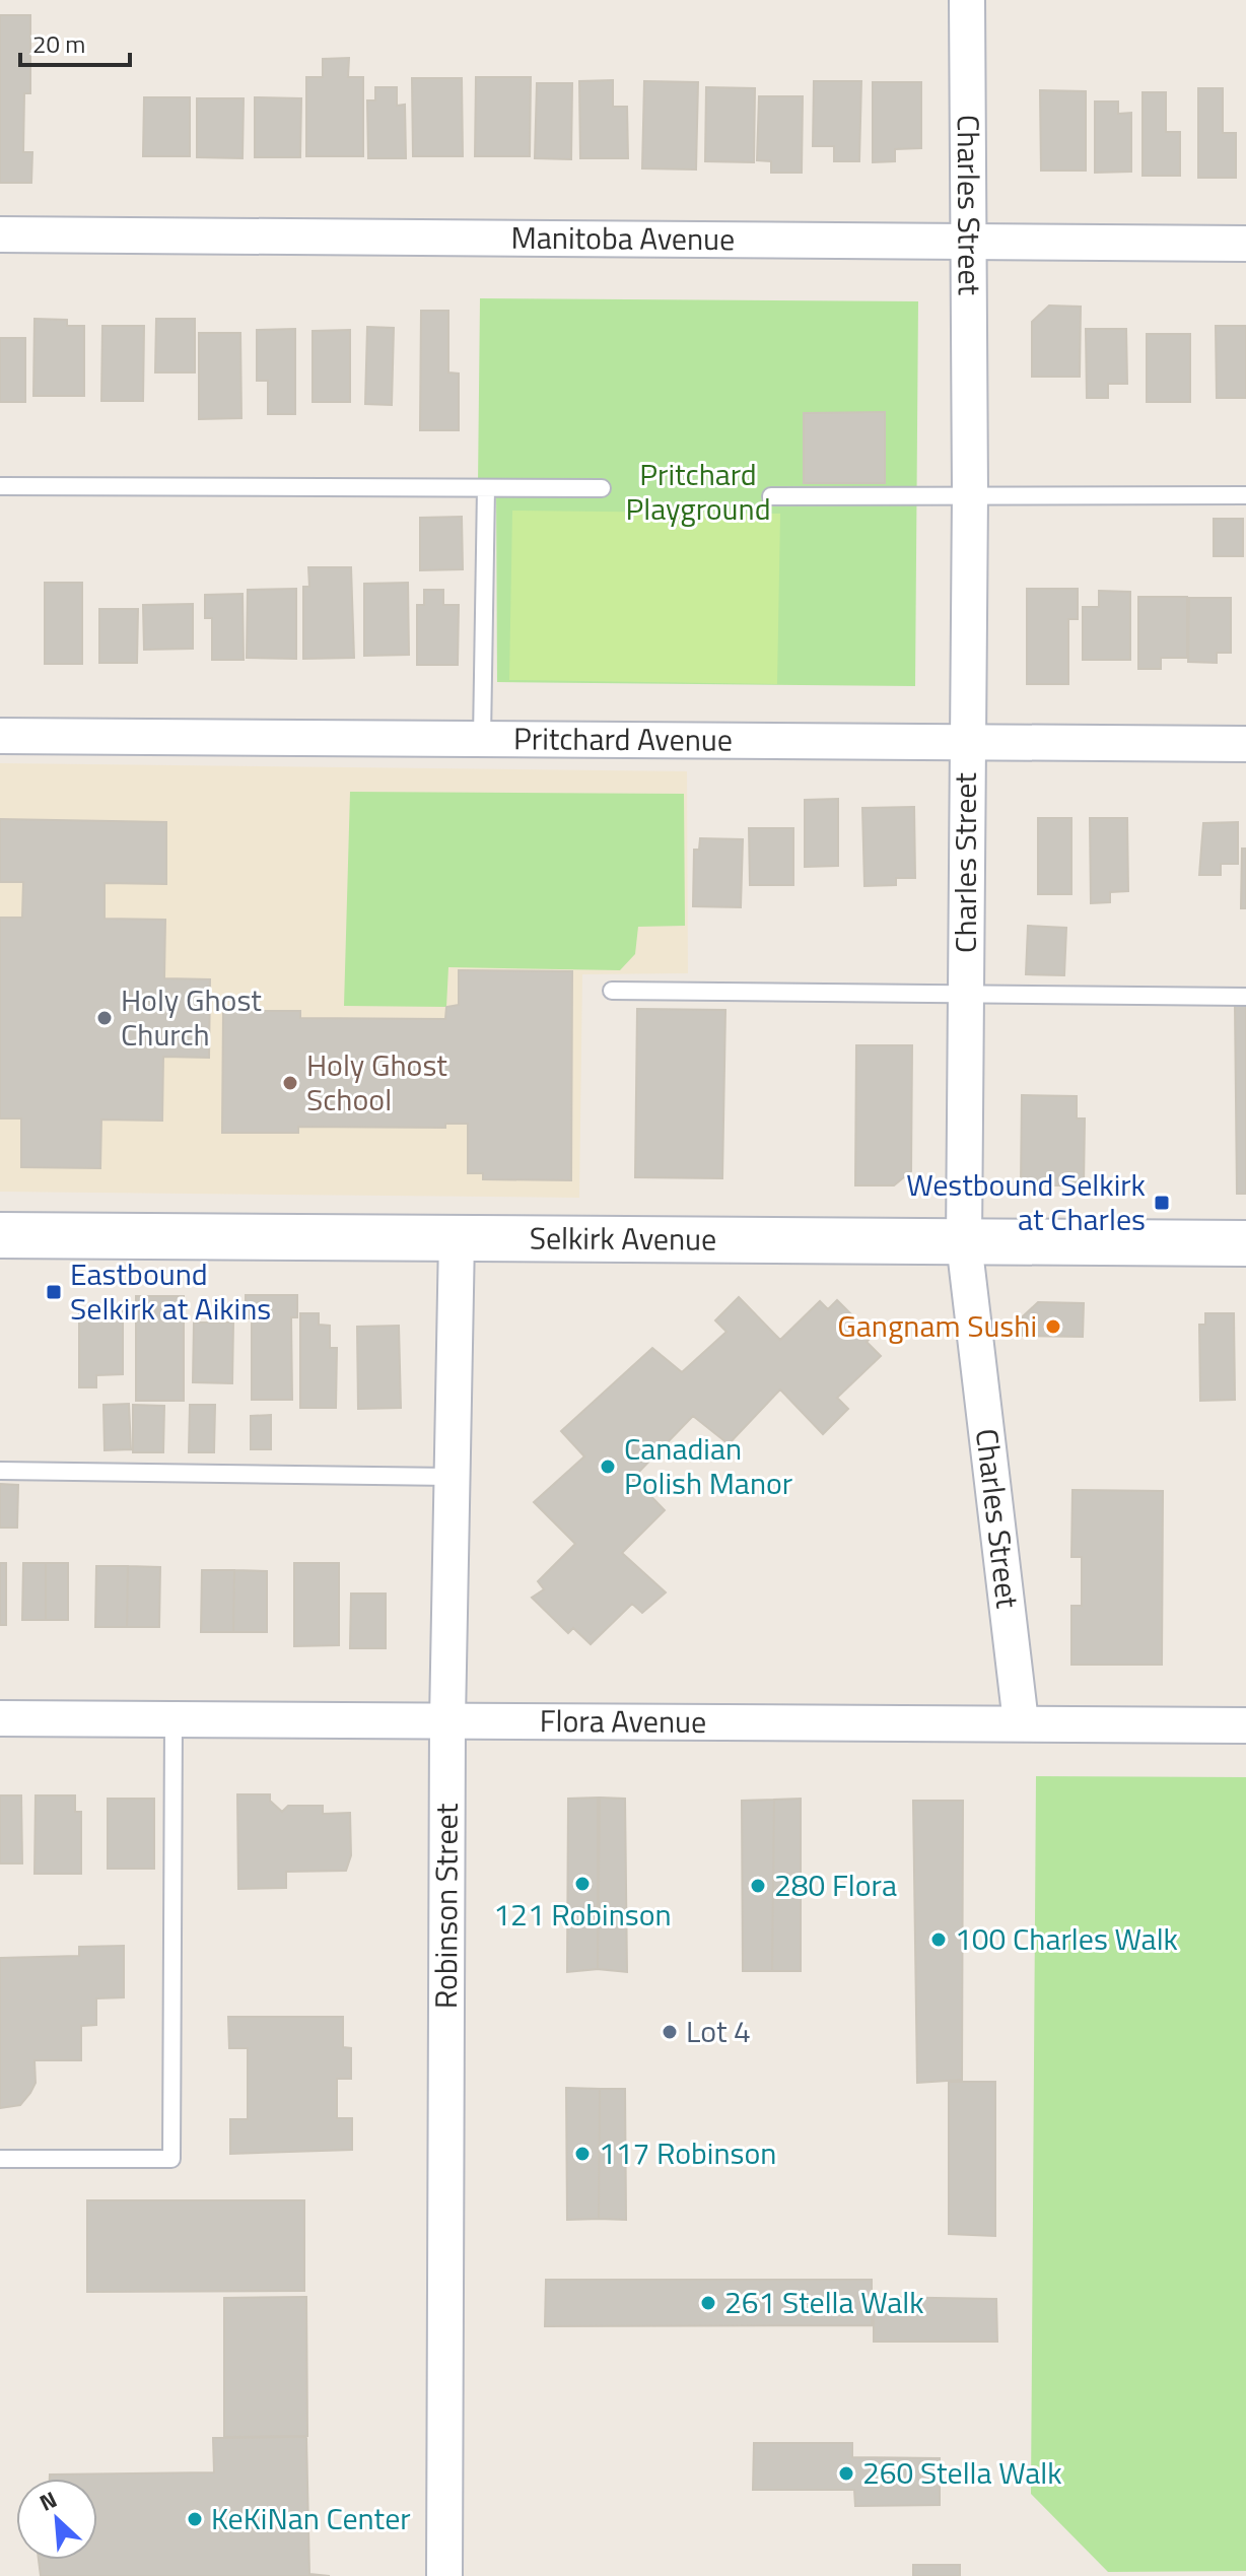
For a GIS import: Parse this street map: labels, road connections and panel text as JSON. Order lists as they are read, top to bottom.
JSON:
{
  "streets": {
    "main road": ["Selkirk Avenue"],
    "street": [
      "Charles Street",
      "Manitoba Avenue",
      "Pritchard Avenue",
      "Flora Avenue",
      "Robinson Street"
    ]
  },
  "crossings": [
    ["Charles Street", "Manitoba Avenue"],
    ["Charles Street", "Pritchard Avenue"],
    ["Charles Street", "Selkirk Avenue"],
    ["Charles Street", "Flora Avenue"],
    ["Selkirk Avenue", "Robinson Street"],
    ["Flora Avenue", "Robinson Street"]
  ],
  "parks": ["Pritchard Playground"],
  "places": {
    "other": [
      "Holy Ghost Church",
      "Holy Ghost School",
      "Gangnam Sushi",
      "Canadian Polish Manor",
      "121 Robinson",
      "280 Flora",
      "100 Charles Walk",
      "Lot 4",
      "117 Robinson",
      "261 Stella Walk",
      "260 Stella Walk",
      "KeKiNan Center"
    ],
    "transit": ["Westbound Selkirk at Charles", "Eastbound Selkirk at Aikins"]
  },
  "scale_bar": "20 m",
  "north": "top left"
}
